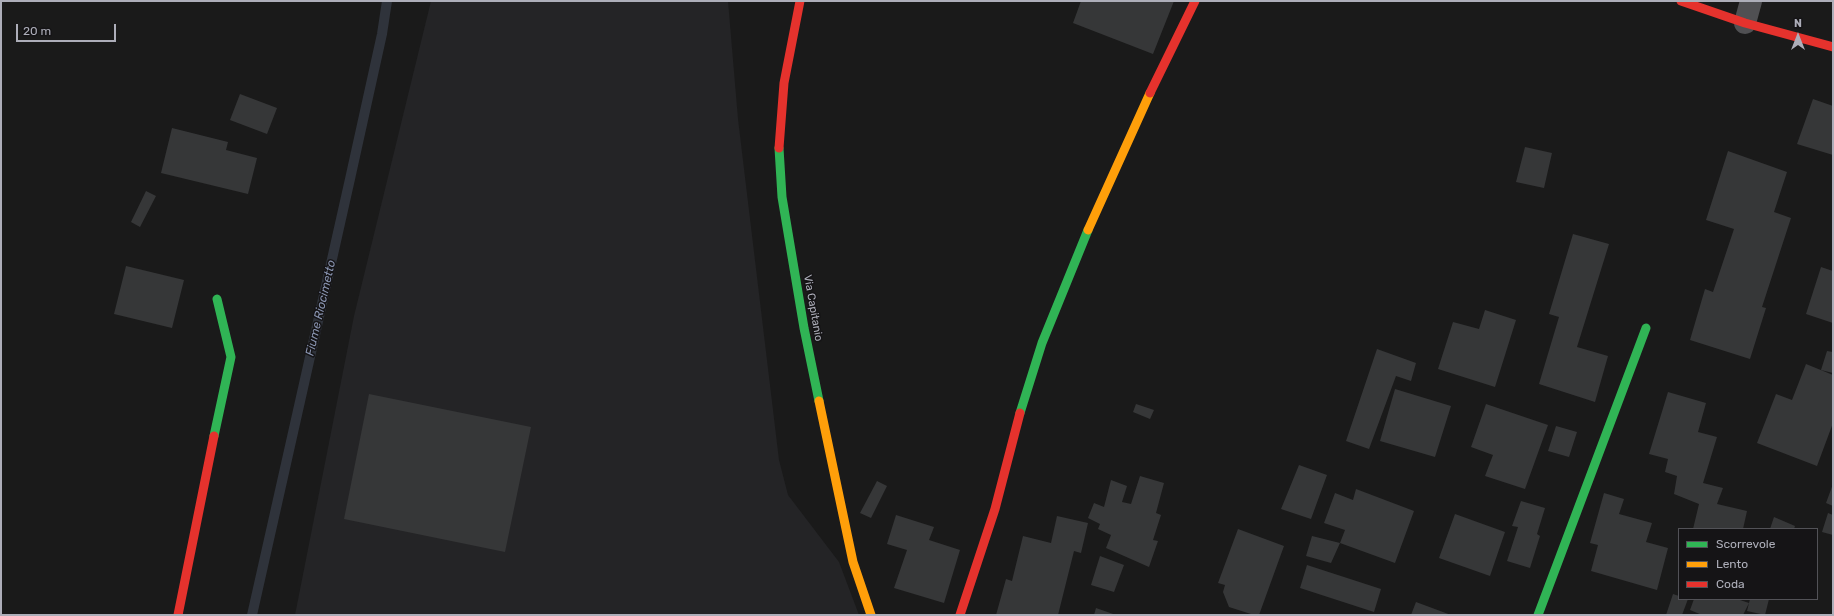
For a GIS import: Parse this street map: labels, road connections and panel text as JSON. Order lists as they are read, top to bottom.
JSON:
{
  "streets": {
    "street": ["Via Capitanio"]
  },
  "water": ["Fiume Riocimetto"],
  "legend": ["Scorrevole", "Lento", "Coda"],
  "scale_bar": "20 m",
  "north": "top"
}
